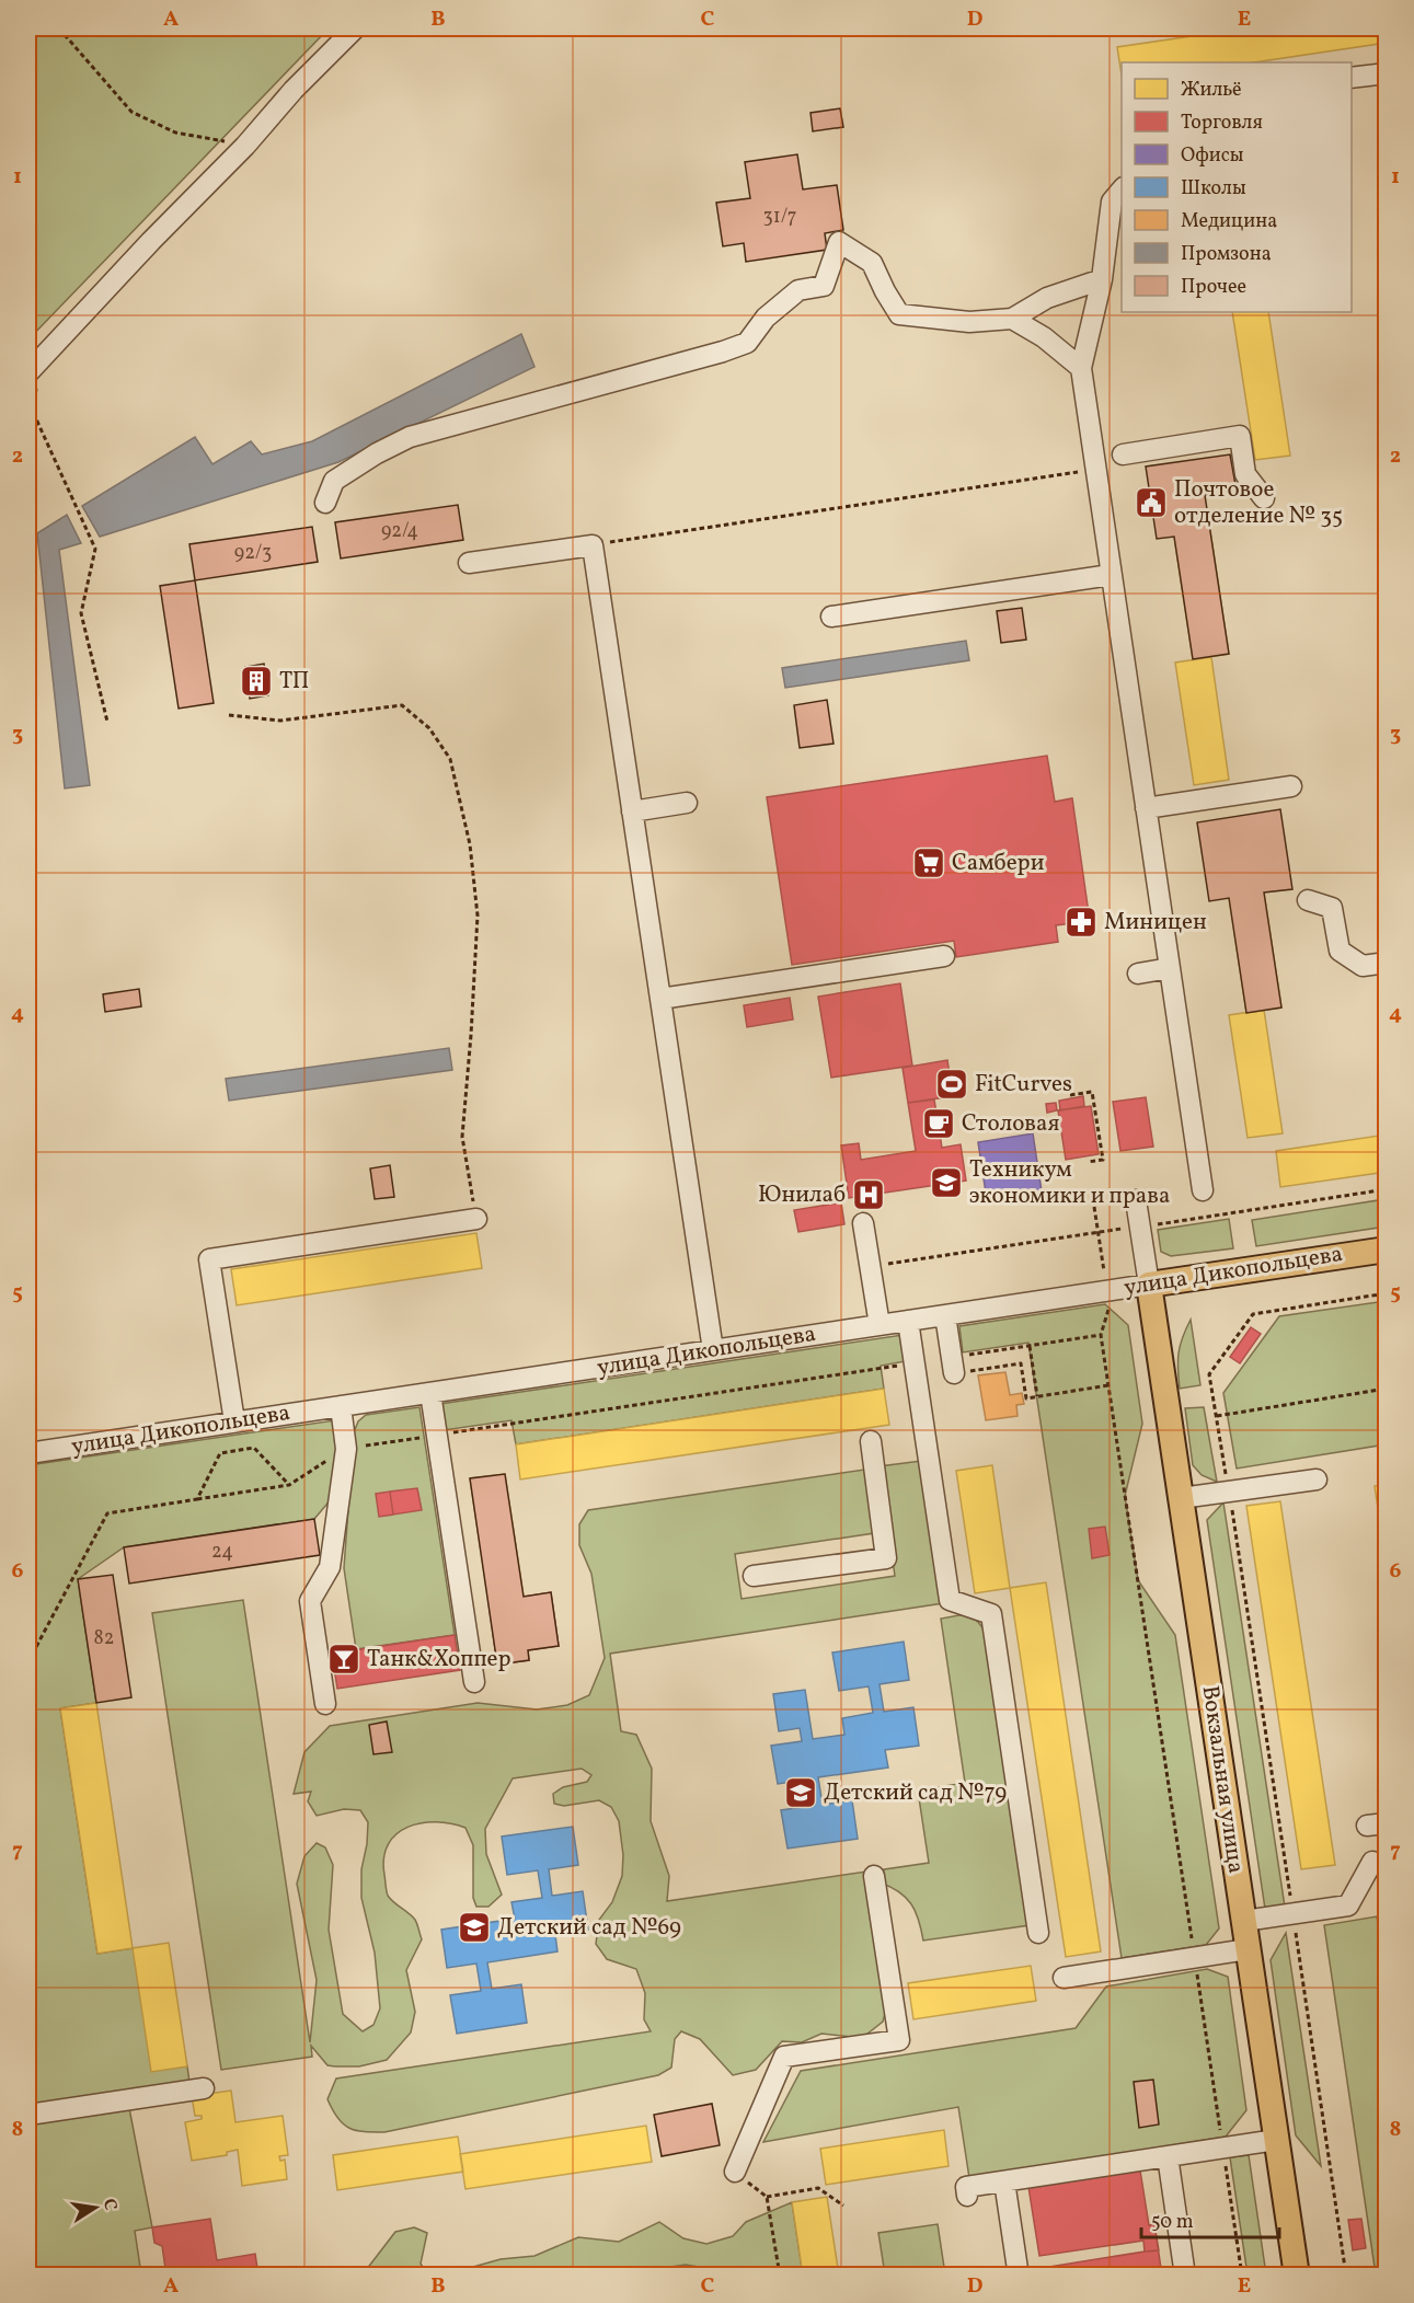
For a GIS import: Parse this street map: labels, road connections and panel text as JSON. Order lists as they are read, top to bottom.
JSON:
{
  "streets": {
    "main road": ["улица Дикопольцева", "Вокзальная улица"]
  },
  "crossings": [
    ["улица Дикопольцева", "Вокзальная улица"]
  ],
  "places": {
    "public building": ["Почтовое отделение № 35"],
    "building": ["ТП"],
    "supermarket": ["Самбери"],
    "pharmacy": ["Миницен"],
    "sports": ["FitCurves"],
    "cafe": ["Столовая"],
    "school or university": ["Техникум экономики и права", "Детский сад №79", "Детский сад №69"],
    "hospital": ["Юнилаб"],
    "bar": ["Танк&Хоппер"]
  },
  "house_numbers": [
    "31/7",
    "92/4",
    "92/3",
    "24",
    "82"
  ],
  "legend": [
    "Жильё",
    "Торговля",
    "Офисы",
    "Школы",
    "Медицина",
    "Промзона",
    "Прочее"
  ],
  "scale_bar": "50 m",
  "north": "right",
  "grid": {
    "columns": [
      "A",
      "B",
      "C",
      "D",
      "E"
    ],
    "rows": [
      "1",
      "2",
      "3",
      "4",
      "5",
      "6",
      "7",
      "8"
    ]
  }
}
